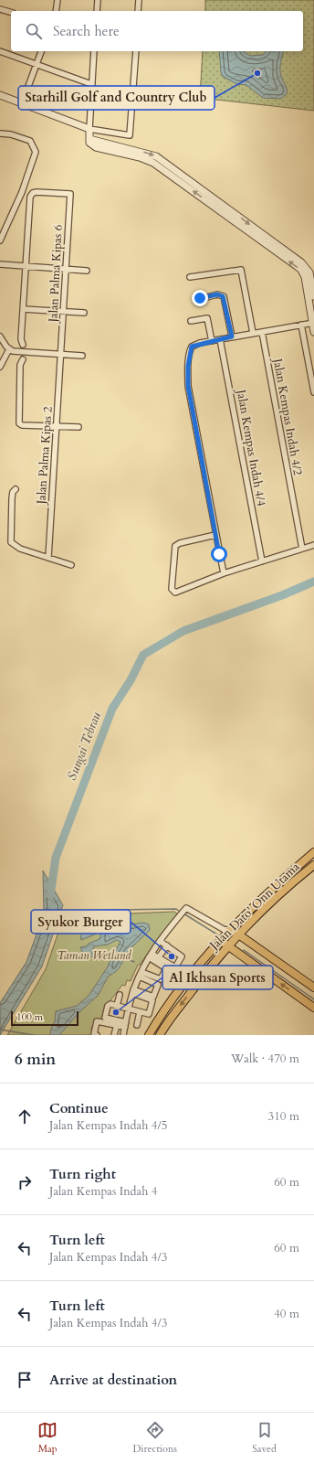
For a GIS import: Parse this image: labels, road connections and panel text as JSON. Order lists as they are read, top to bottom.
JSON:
{
  "streets": {
    "main road": ["Jalan Dato' Onn Utama"],
    "street": [
      "Jalan Palma Kipas 6",
      "Jalan Kempas Indah 4/2",
      "Jalan Kempas Indah 4/4",
      "Jalan Palma Kipas 2"
    ]
  },
  "crossings": [
    ["Jalan Palma Kipas 6", "Jalan Palma Kipas 2"]
  ],
  "water": ["Sungai Tebrau"],
  "parks": ["Taman Wetland"],
  "places": ["Starhill Golf and Country Club", "Syukor Burger", "Al Ikhsan Sports"],
  "scale_bar": "100 m",
  "page": {
    "search": "Search here",
    "scale": "100 m",
    "heading": ["6 min", "Walk · 470 m"],
    "list": [
      ["Continue", "Jalan Kempas Indah 4/5", "310 m"],
      ["Turn right", "Jalan Kempas Indah 4", "60 m"],
      ["Turn left", "Jalan Kempas Indah 4/3", "60 m"],
      ["Turn left", "Jalan Kempas Indah 4/3", "40 m"],
      "Arrive at destination"
    ],
    "nav": ["Map", "Directions", "Saved"]
  }
}
